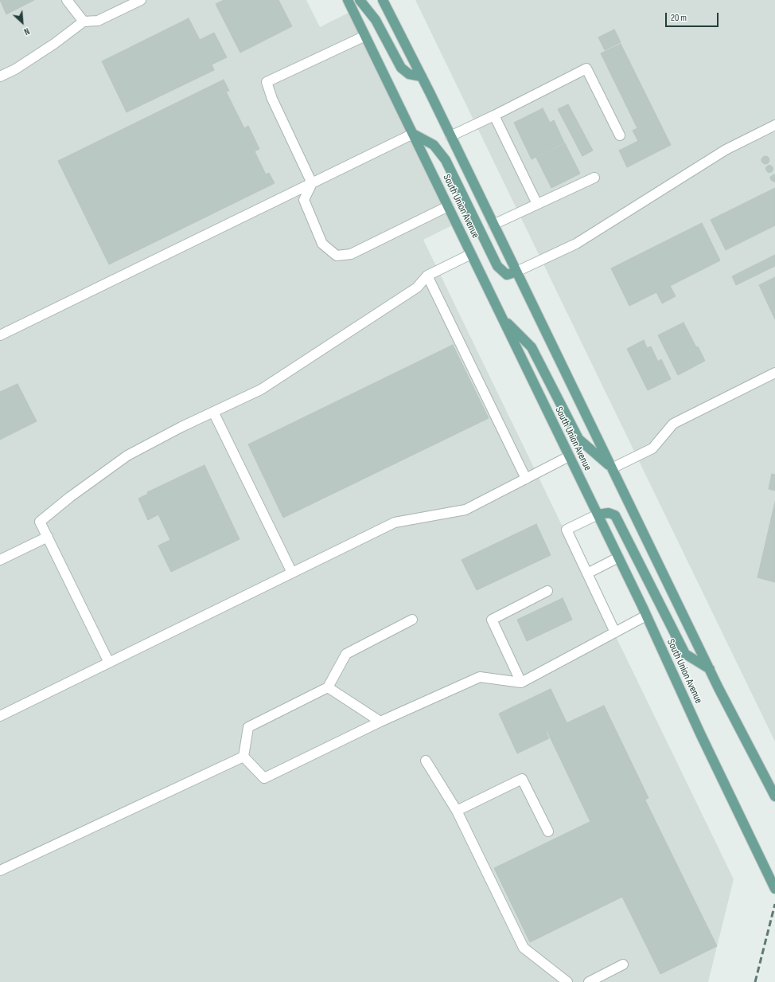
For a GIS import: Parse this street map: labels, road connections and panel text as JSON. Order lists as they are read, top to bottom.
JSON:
{
  "streets": {
    "main road": ["South Union Avenue"]
  },
  "scale_bar": "20 m",
  "north": "bottom right"
}
